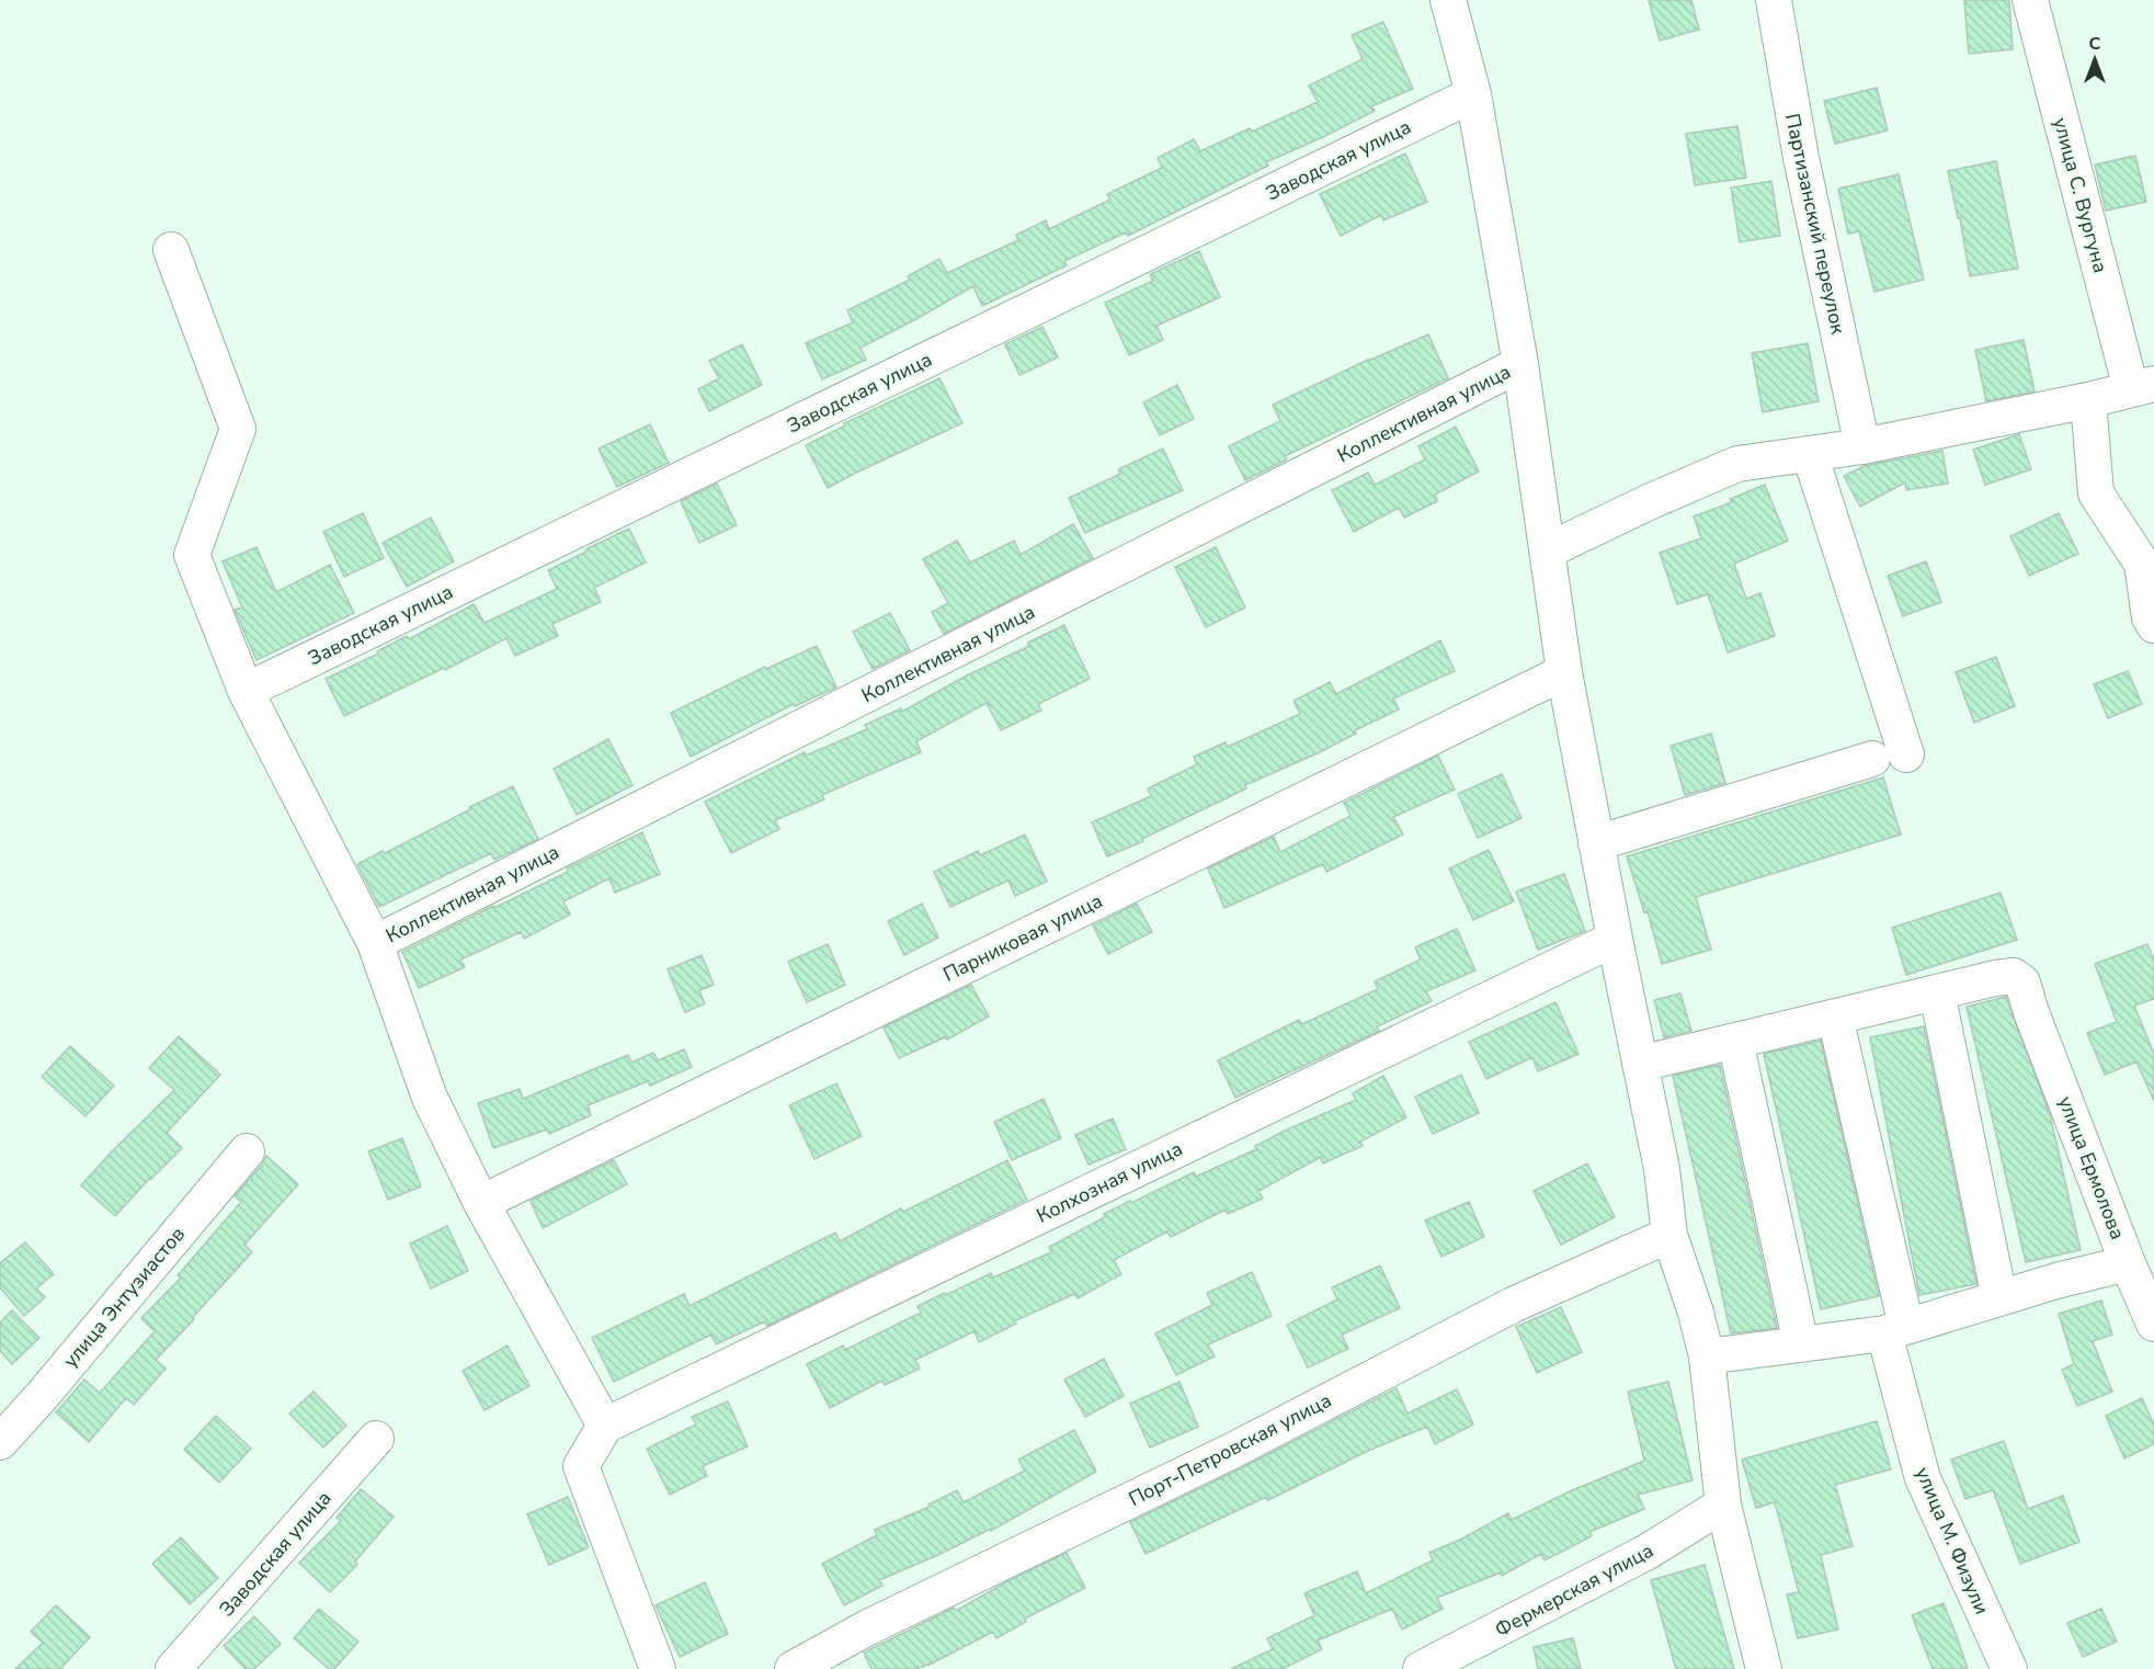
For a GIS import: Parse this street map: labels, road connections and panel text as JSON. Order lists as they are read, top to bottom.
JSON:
{
  "streets": {
    "street": [
      "Заводская улица",
      "улица С. Вургуна",
      "Партизанский переулок",
      "Коллективная улица",
      "Парниковая улица",
      "улица Ермолова",
      "Колхозная улица",
      "улица Энтузиастов",
      "Порт-Петровская улица",
      "улица М. Физули",
      "Фермерская улица"
    ]
  },
  "crossings": [
    ["улица Ермолова", "улица М. Физули"]
  ],
  "north": "top"
}
